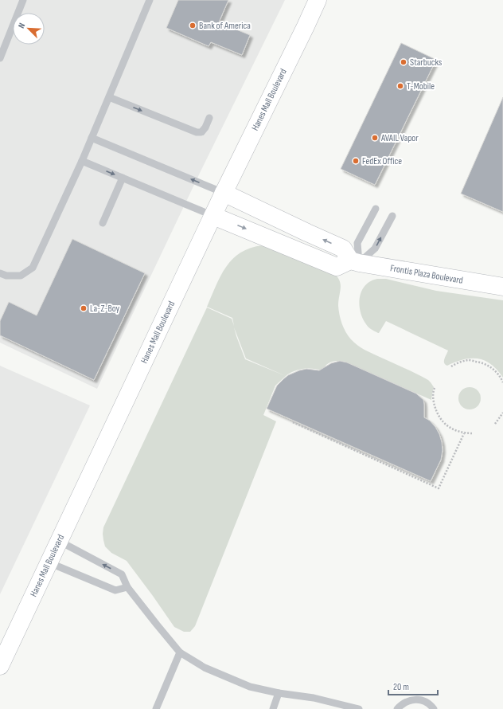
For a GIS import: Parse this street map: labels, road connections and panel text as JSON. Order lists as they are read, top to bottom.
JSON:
{
  "streets": {
    "main road": ["Hanes Mall Boulevard", "Frontis Plaza Boulevard"]
  },
  "places": [
    "Bank of America",
    "Starbucks",
    "T-Mobile",
    "AVAIL Vapor",
    "FedEx Office",
    "La-Z-Boy"
  ],
  "scale_bar": "20 m",
  "north": "top left"
}
